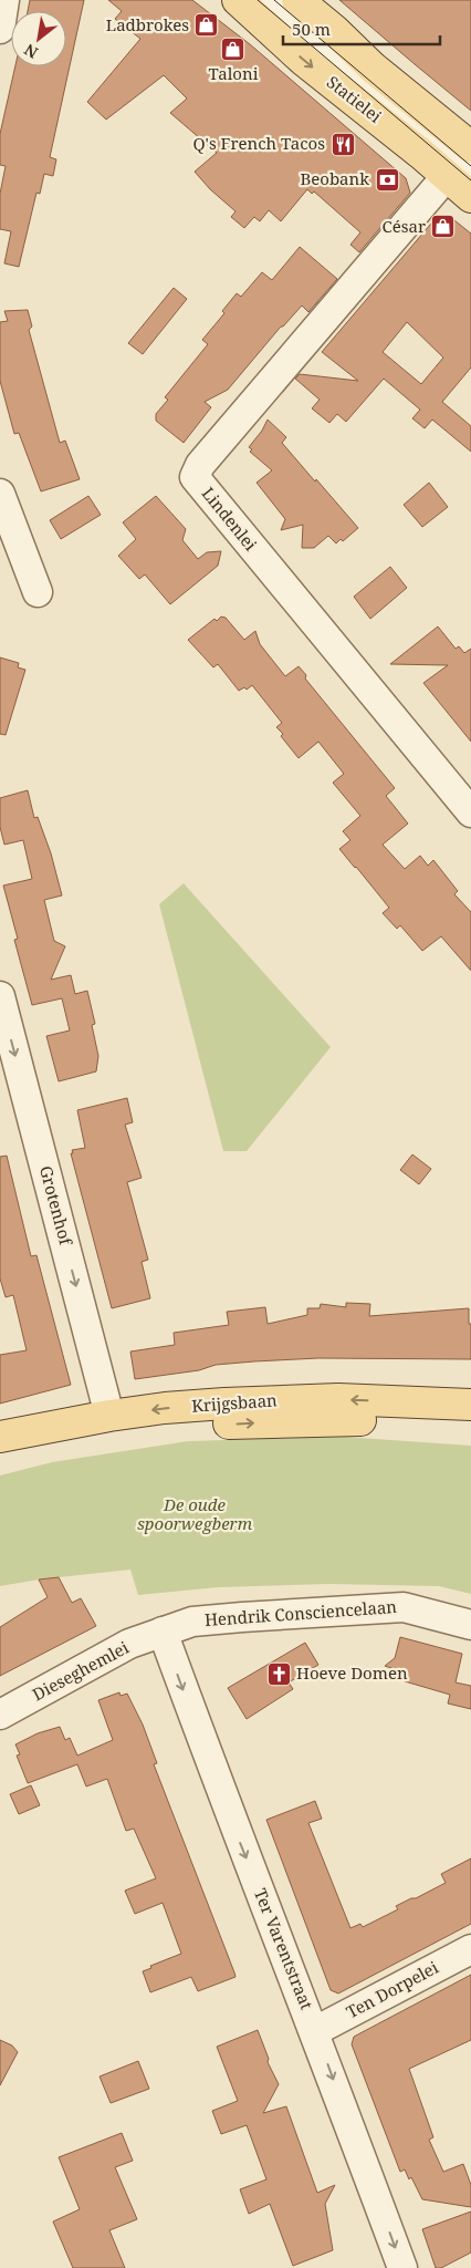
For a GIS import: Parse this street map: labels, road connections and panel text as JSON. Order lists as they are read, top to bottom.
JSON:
{
  "streets": {
    "main road": ["Statielei", "Krijgsbaan"],
    "street": [
      "Lindenlei",
      "Grotenhof",
      "Hendrik Consciencelaan",
      "Dieseghemlei",
      "Ter Varentstraat",
      "Ten Dorpelei"
    ]
  },
  "crossings": [
    ["Statielei", "Lindenlei"],
    ["Grotenhof", "Krijgsbaan"],
    ["Hendrik Consciencelaan", "Dieseghemlei"],
    ["Hendrik Consciencelaan", "Ter Varentstraat"],
    ["Dieseghemlei", "Ter Varentstraat"],
    ["Ter Varentstraat", "Ten Dorpelei"]
  ],
  "one_way": ["Grotenhof", "Ter Varentstraat"],
  "parks": ["De oude spoorwegberm"],
  "places": {
    "shop": ["Ladbrokes", "Taloni", "César"],
    "restaurant": ["Q's French Tacos"],
    "bank": ["Beobank"],
    "church": ["Hoeve Domen"]
  },
  "scale_bar": "50 m",
  "north": "bottom left"
}
